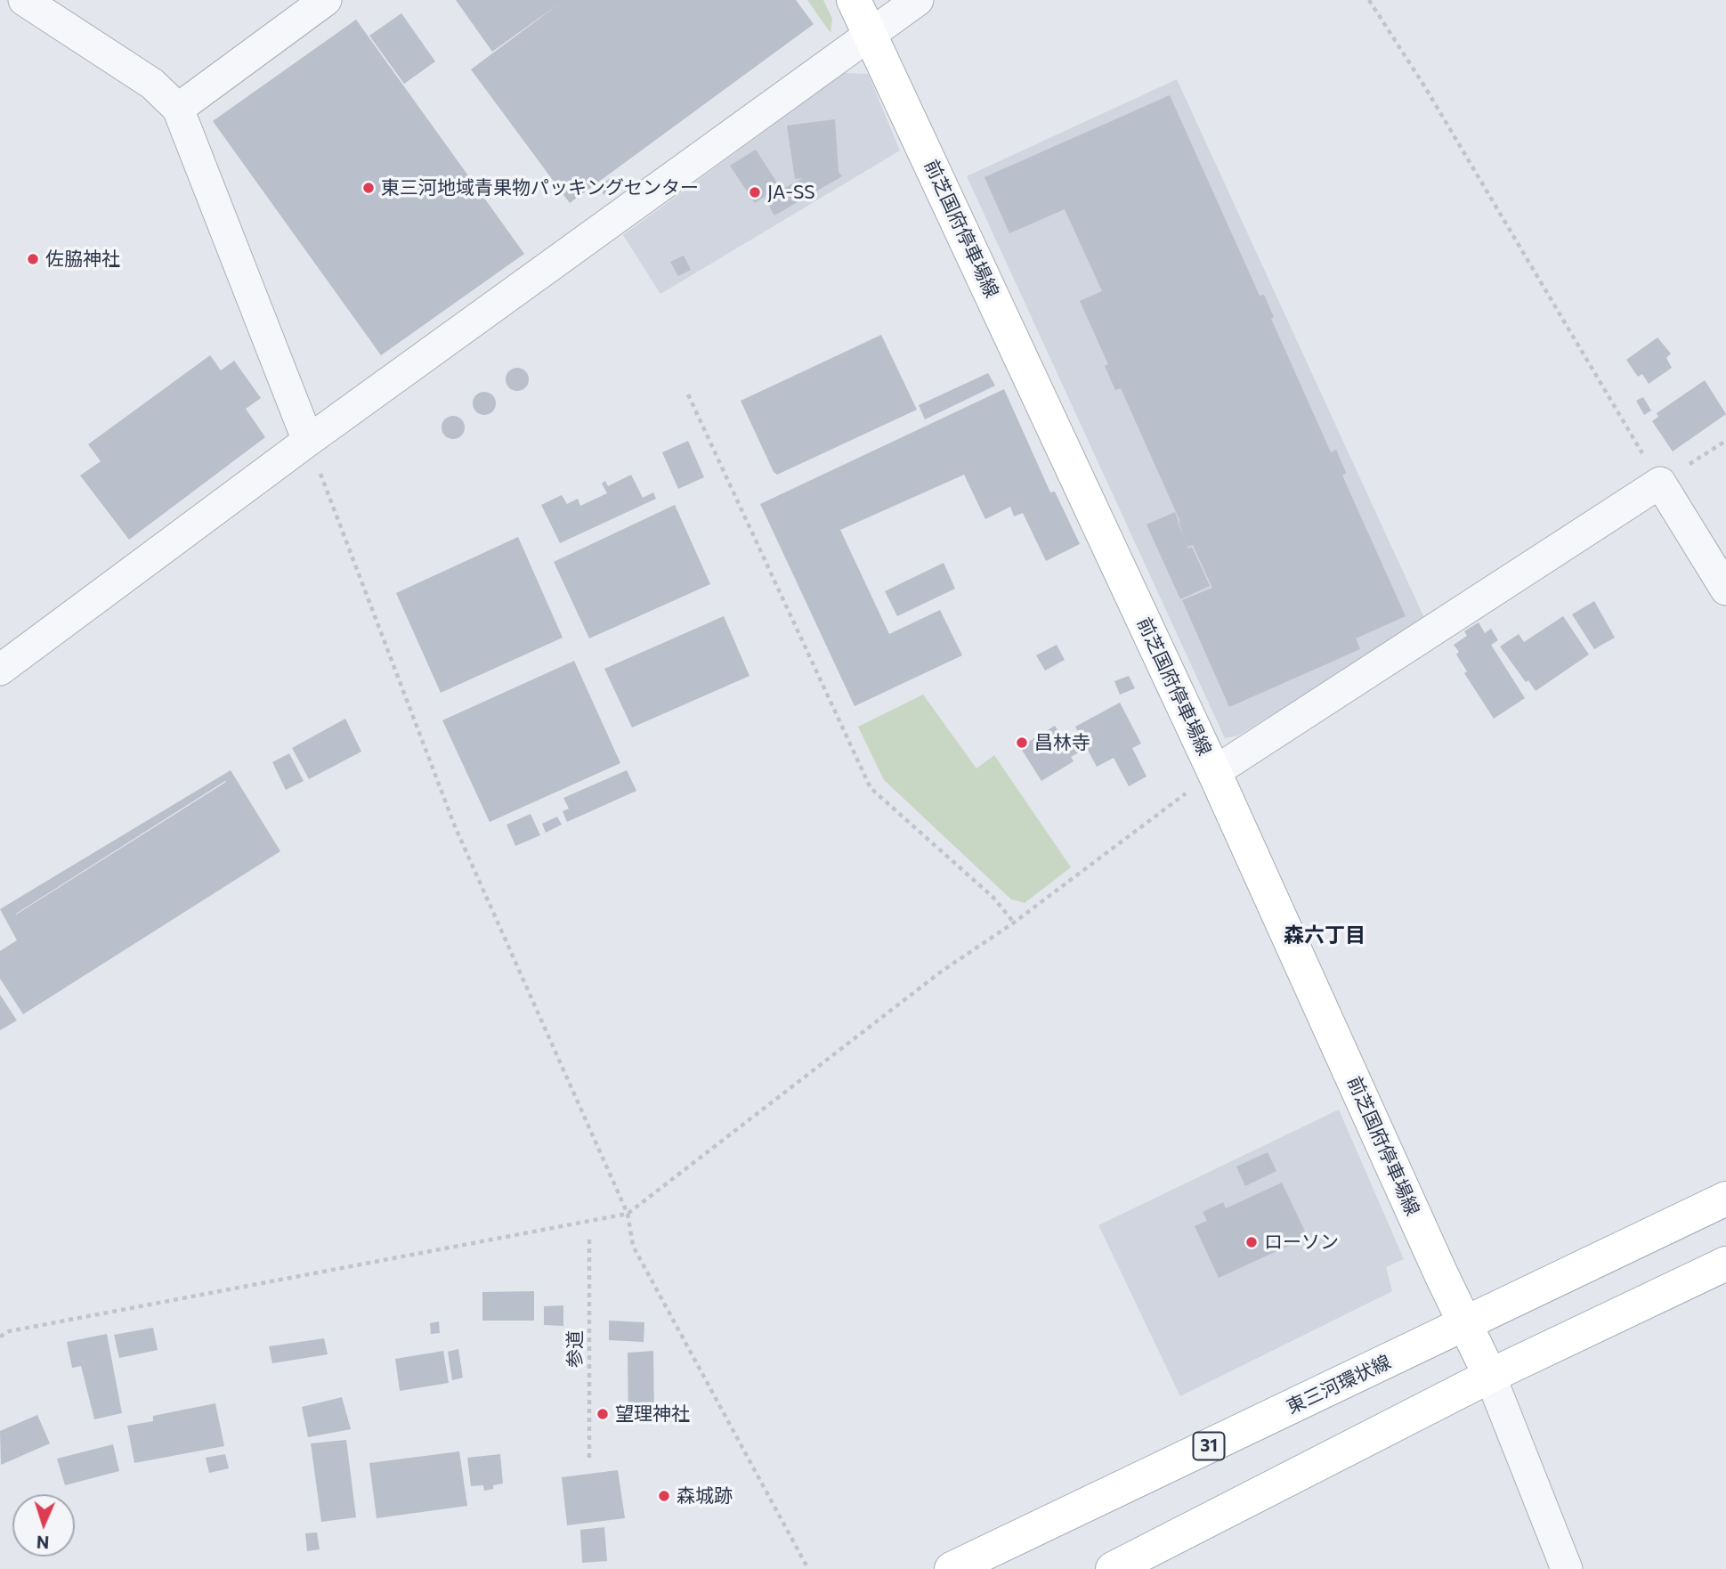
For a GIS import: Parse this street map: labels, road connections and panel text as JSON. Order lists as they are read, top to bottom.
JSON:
{
  "streets": {
    "main road": ["前芝国府停車場線", "東三河環状線", "31"],
    "path": ["参道"]
  },
  "crossings": [
    ["前芝国府停車場線", "東三河環状線"]
  ],
  "districts": ["森六丁目"],
  "places": [
    "東三河地域青果物パッキングセンター",
    "JA-SS",
    "佐脇神社",
    "昌林寺",
    "ローソン",
    "望理神社",
    "森城跡"
  ],
  "north": "bottom"
}
